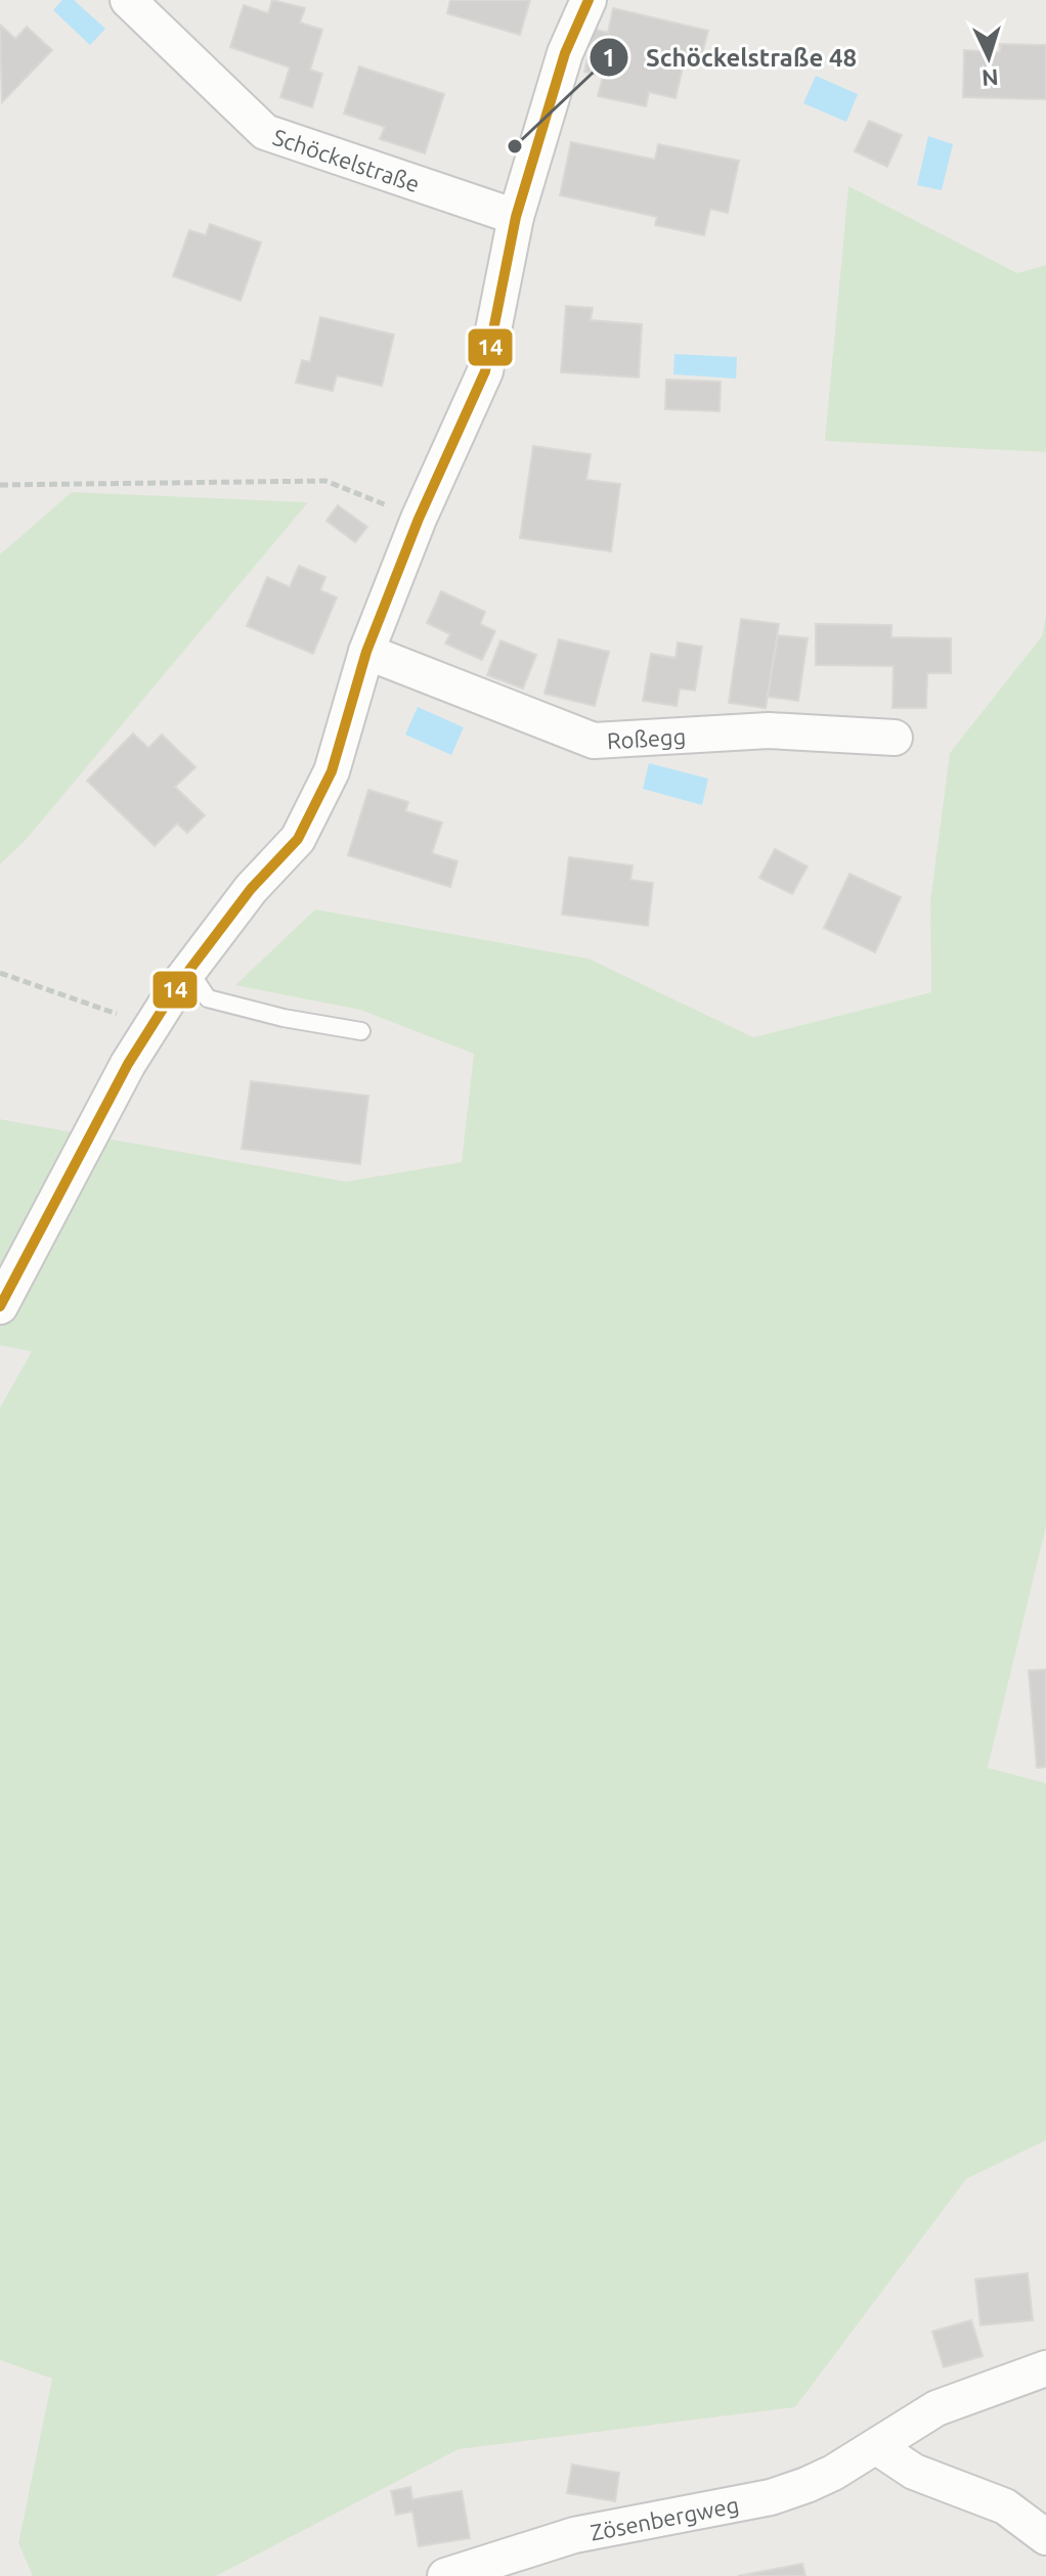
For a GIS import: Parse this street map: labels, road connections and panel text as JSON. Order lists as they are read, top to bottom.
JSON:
{
  "streets": {
    "street": ["Schöckelstraße", "Roßegg", "Zösenbergweg"]
  },
  "places": ["Schöckelstraße 48"],
  "lines": ["transit line 14"],
  "north": "bottom"
}
